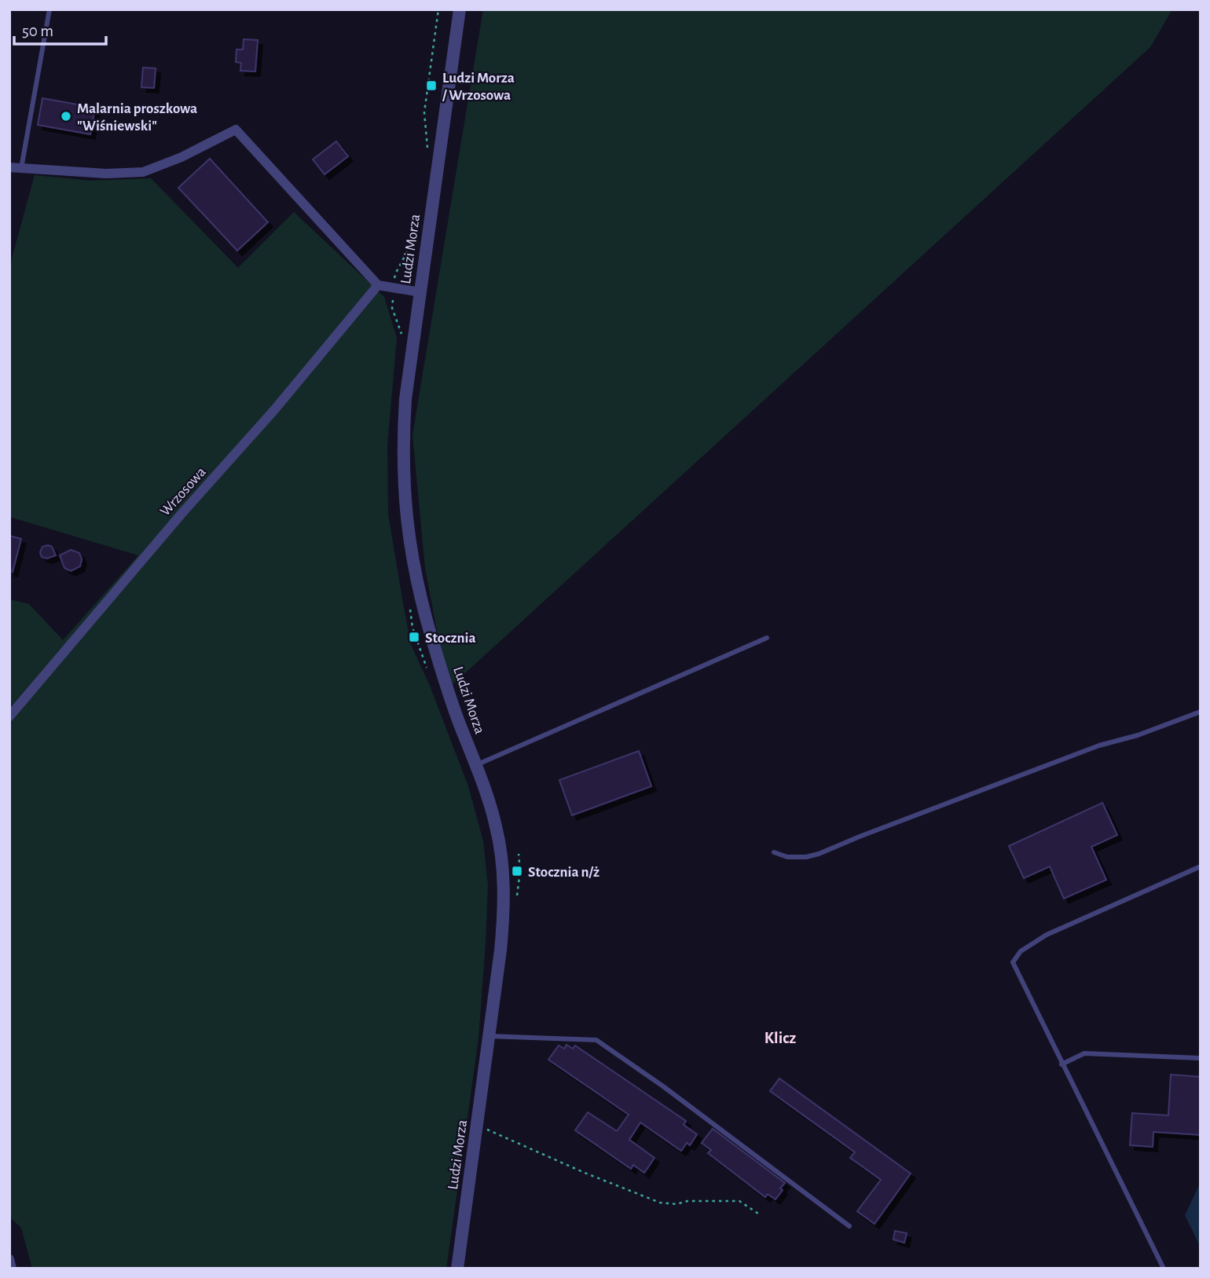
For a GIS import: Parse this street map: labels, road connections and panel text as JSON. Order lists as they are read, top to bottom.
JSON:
{
  "streets": {
    "street": ["Ludzi Morza", "Wrzosowa"]
  },
  "districts": ["Klicz"],
  "places": {
    "transit": ["Ludzi Morza / Wrzosowa", "Stocznia", "Stocznia n/ż"],
    "other": ["Malarnia proszkowa \"Wiśniewski\""]
  },
  "scale_bar": "50 m"
}
